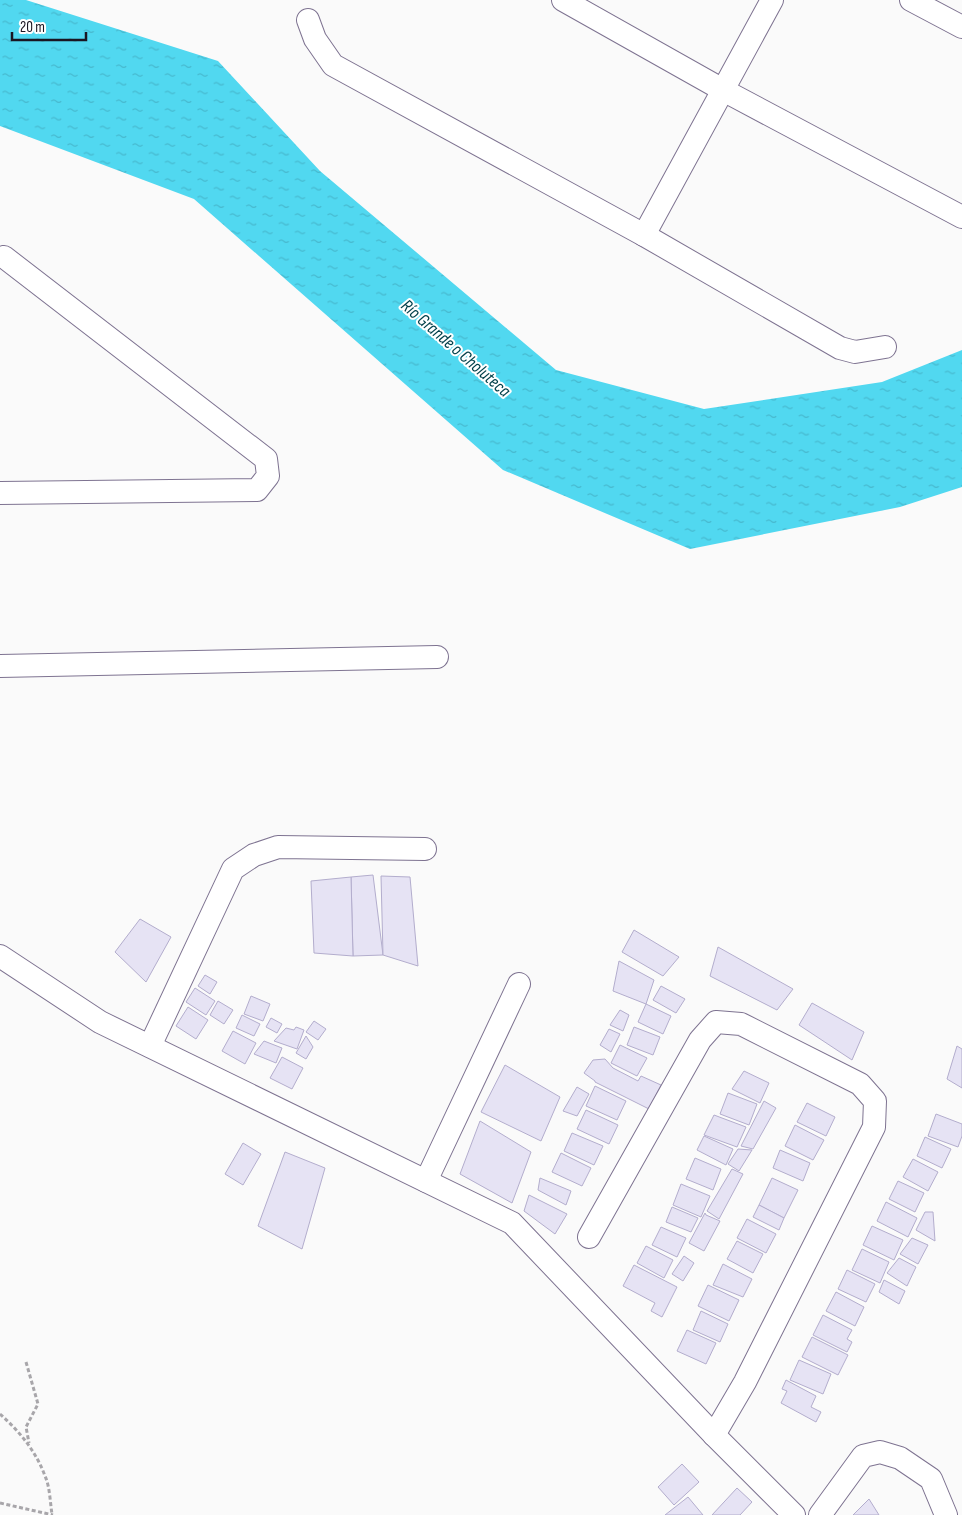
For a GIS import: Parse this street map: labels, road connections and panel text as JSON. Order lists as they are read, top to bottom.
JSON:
{
  "water": ["Río Grande o Choluteca"],
  "scale_bar": "20 m"
}
